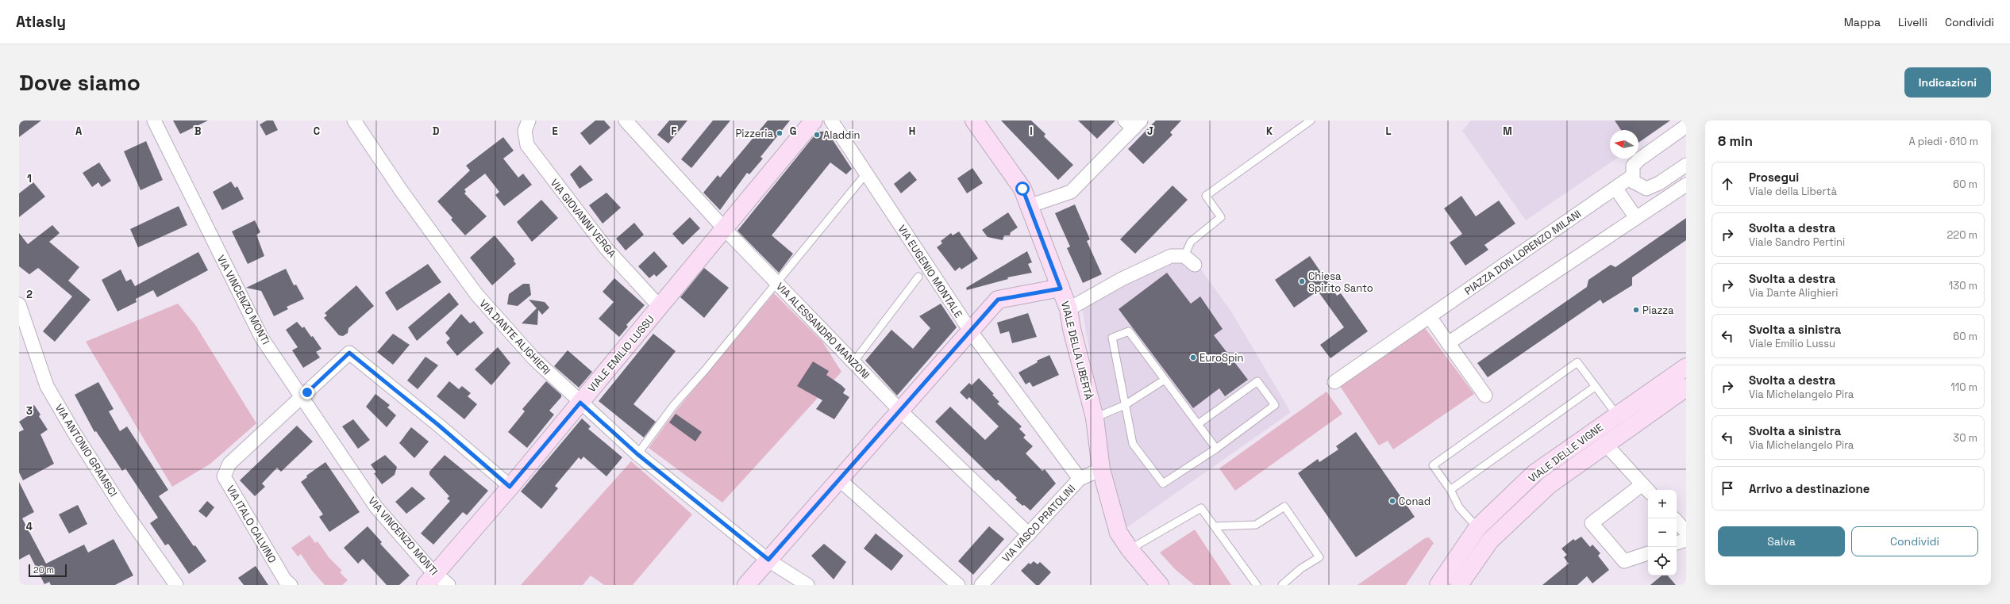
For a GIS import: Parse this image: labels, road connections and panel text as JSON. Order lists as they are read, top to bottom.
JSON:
{
  "streets": {
    "street": [
      "VIA GIOVANNI VERGA",
      "PIAZZA DON LORENZO MILANI",
      "VIA EUGENIO MONTALE",
      "VIA VINCENZO MONTI",
      "VIA ALESSANDRO MANZONI",
      "VIA DANTE ALIGHIERI",
      "VIALE DELLA LIBERTÀ",
      "VIALE EMILIO LUSSU",
      "VIA ANTONIO GRAMSCI",
      "VIALE DELLE VIGNE",
      "VIA VASCO PRATOLINI",
      "VIA ITALO CALVINO"
    ]
  },
  "crossings": [
    ["VIA GIOVANNI VERGA", "VIALE EMILIO LUSSU"],
    ["VIA EUGENIO MONTALE", "VIA VASCO PRATOLINI"],
    ["VIA VINCENZO MONTI", "VIALE EMILIO LUSSU"],
    ["VIA VINCENZO MONTI", "VIA ITALO CALVINO"],
    ["VIA ALESSANDRO MANZONI", "VIALE EMILIO LUSSU"],
    ["VIA ALESSANDRO MANZONI", "VIA VASCO PRATOLINI"],
    ["VIA DANTE ALIGHIERI", "VIALE EMILIO LUSSU"],
    ["VIALE DELLA LIBERTÀ", "VIA VASCO PRATOLINI"]
  ],
  "places": [
    "Pizzeria",
    "Aladdin",
    "Chiesa Spirito Santo",
    "Piazza",
    "EuroSpin",
    "Conad"
  ],
  "scale_bar": "20 m",
  "north": "left",
  "page": {
    "header": "Atlasly",
    "nav": ["Mappa", "Livelli", "Condividi"],
    "buttons": [
      "Indicazioni",
      ["Salva", "Condividi"]
    ],
    "title": "Dove siamo",
    "heading": ["8 min", "A piedi · 610 m"],
    "list": [
      ["Prosegui", "Viale della Libertà", "60 m"],
      ["Svolta a destra", "Viale Sandro Pertini", "220 m"],
      ["Svolta a destra", "Via Dante Alighieri", "130 m"],
      ["Svolta a sinistra", "Viale Emilio Lussu", "60 m"],
      ["Svolta a destra", "Via Michelangelo Pira", "110 m"],
      ["Svolta a sinistra", "Via Michelangelo Pira", "30 m"],
      "Arrivo a destinazione"
    ],
    "map_buttons": ["+", "−"],
    "scale": "20 m"
  },
  "grid": {
    "columns": [
      "A",
      "B",
      "C",
      "D",
      "E",
      "F",
      "G",
      "H",
      "I",
      "J",
      "K",
      "L",
      "M"
    ],
    "rows": [
      "1",
      "2",
      "3",
      "4"
    ]
  }
}
